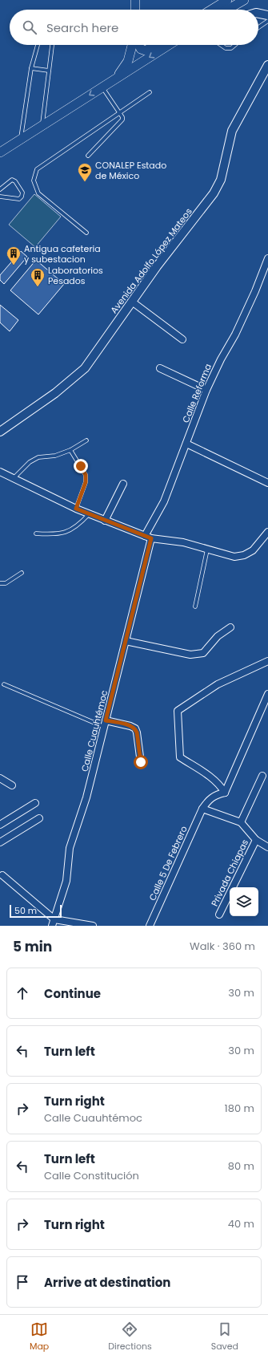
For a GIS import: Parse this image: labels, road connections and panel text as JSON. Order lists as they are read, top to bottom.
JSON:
{
  "streets": {
    "street": [
      "Avenida Adolfo López Mateos",
      "Calle Reforma",
      "Calle Cuauhtémoc",
      "Calle 5 De Febrero",
      "Privada Chiapas"
    ]
  },
  "crossings": [
    ["Calle Reforma", "Calle Cuauhtémoc"]
  ],
  "places": {
    "school or university": ["CONALEP Estado de México"],
    "building": ["Antigua cafeteria y subestacion", "Laboratorios Pesados"]
  },
  "scale_bar": "50 m",
  "page": {
    "search": "Search here",
    "scale": "50 m",
    "heading": ["5 min", "Walk · 360 m"],
    "list": [
      ["Continue", "30 m"],
      ["Turn left", "30 m"],
      ["Turn right", "Calle Cuauhtémoc", "180 m"],
      ["Turn left", "Calle Constitución", "80 m"],
      ["Turn right", "40 m"],
      "Arrive at destination"
    ],
    "nav": ["Map", "Directions", "Saved"]
  }
}
